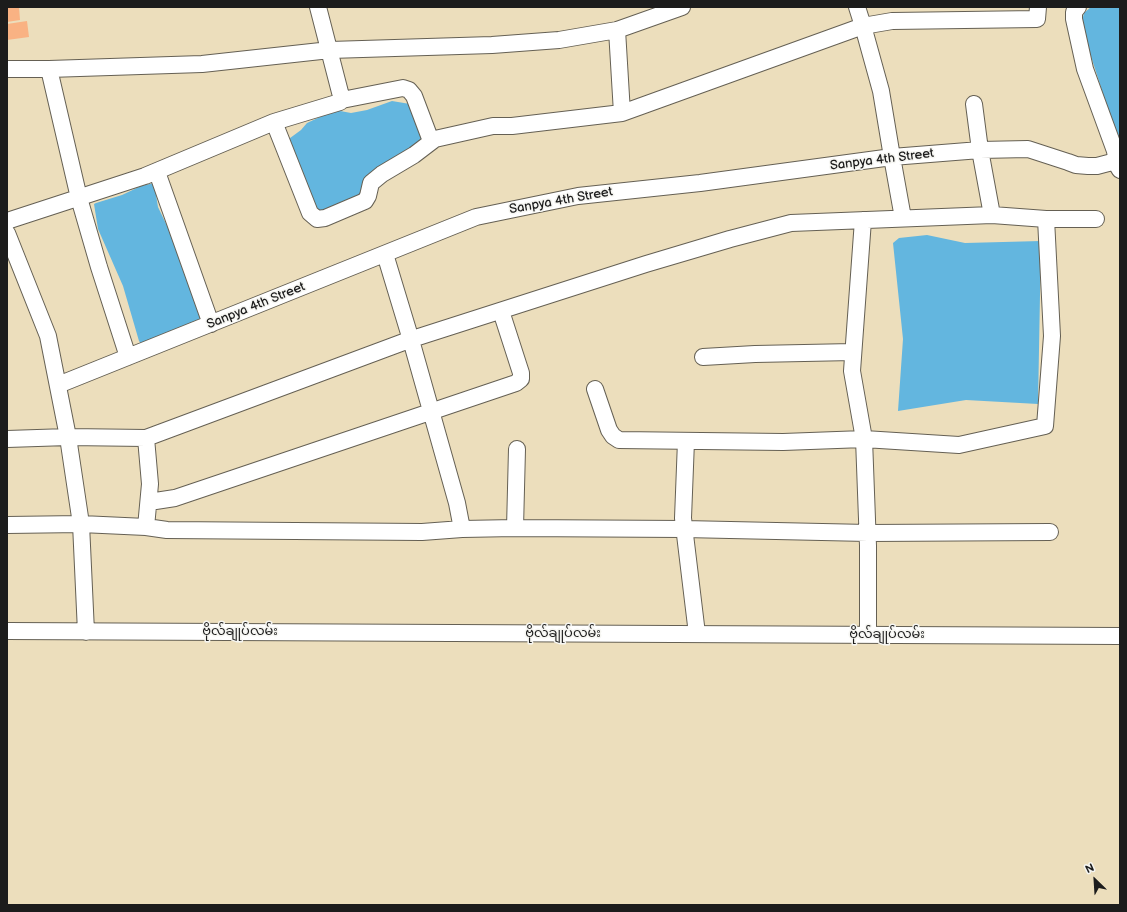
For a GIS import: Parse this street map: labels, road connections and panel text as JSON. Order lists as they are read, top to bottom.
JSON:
{
  "streets": {
    "street": ["Sanpya 4th Street", "ဗိုလ်ချုပ်လမ်း"]
  },
  "north": "top left"
}
